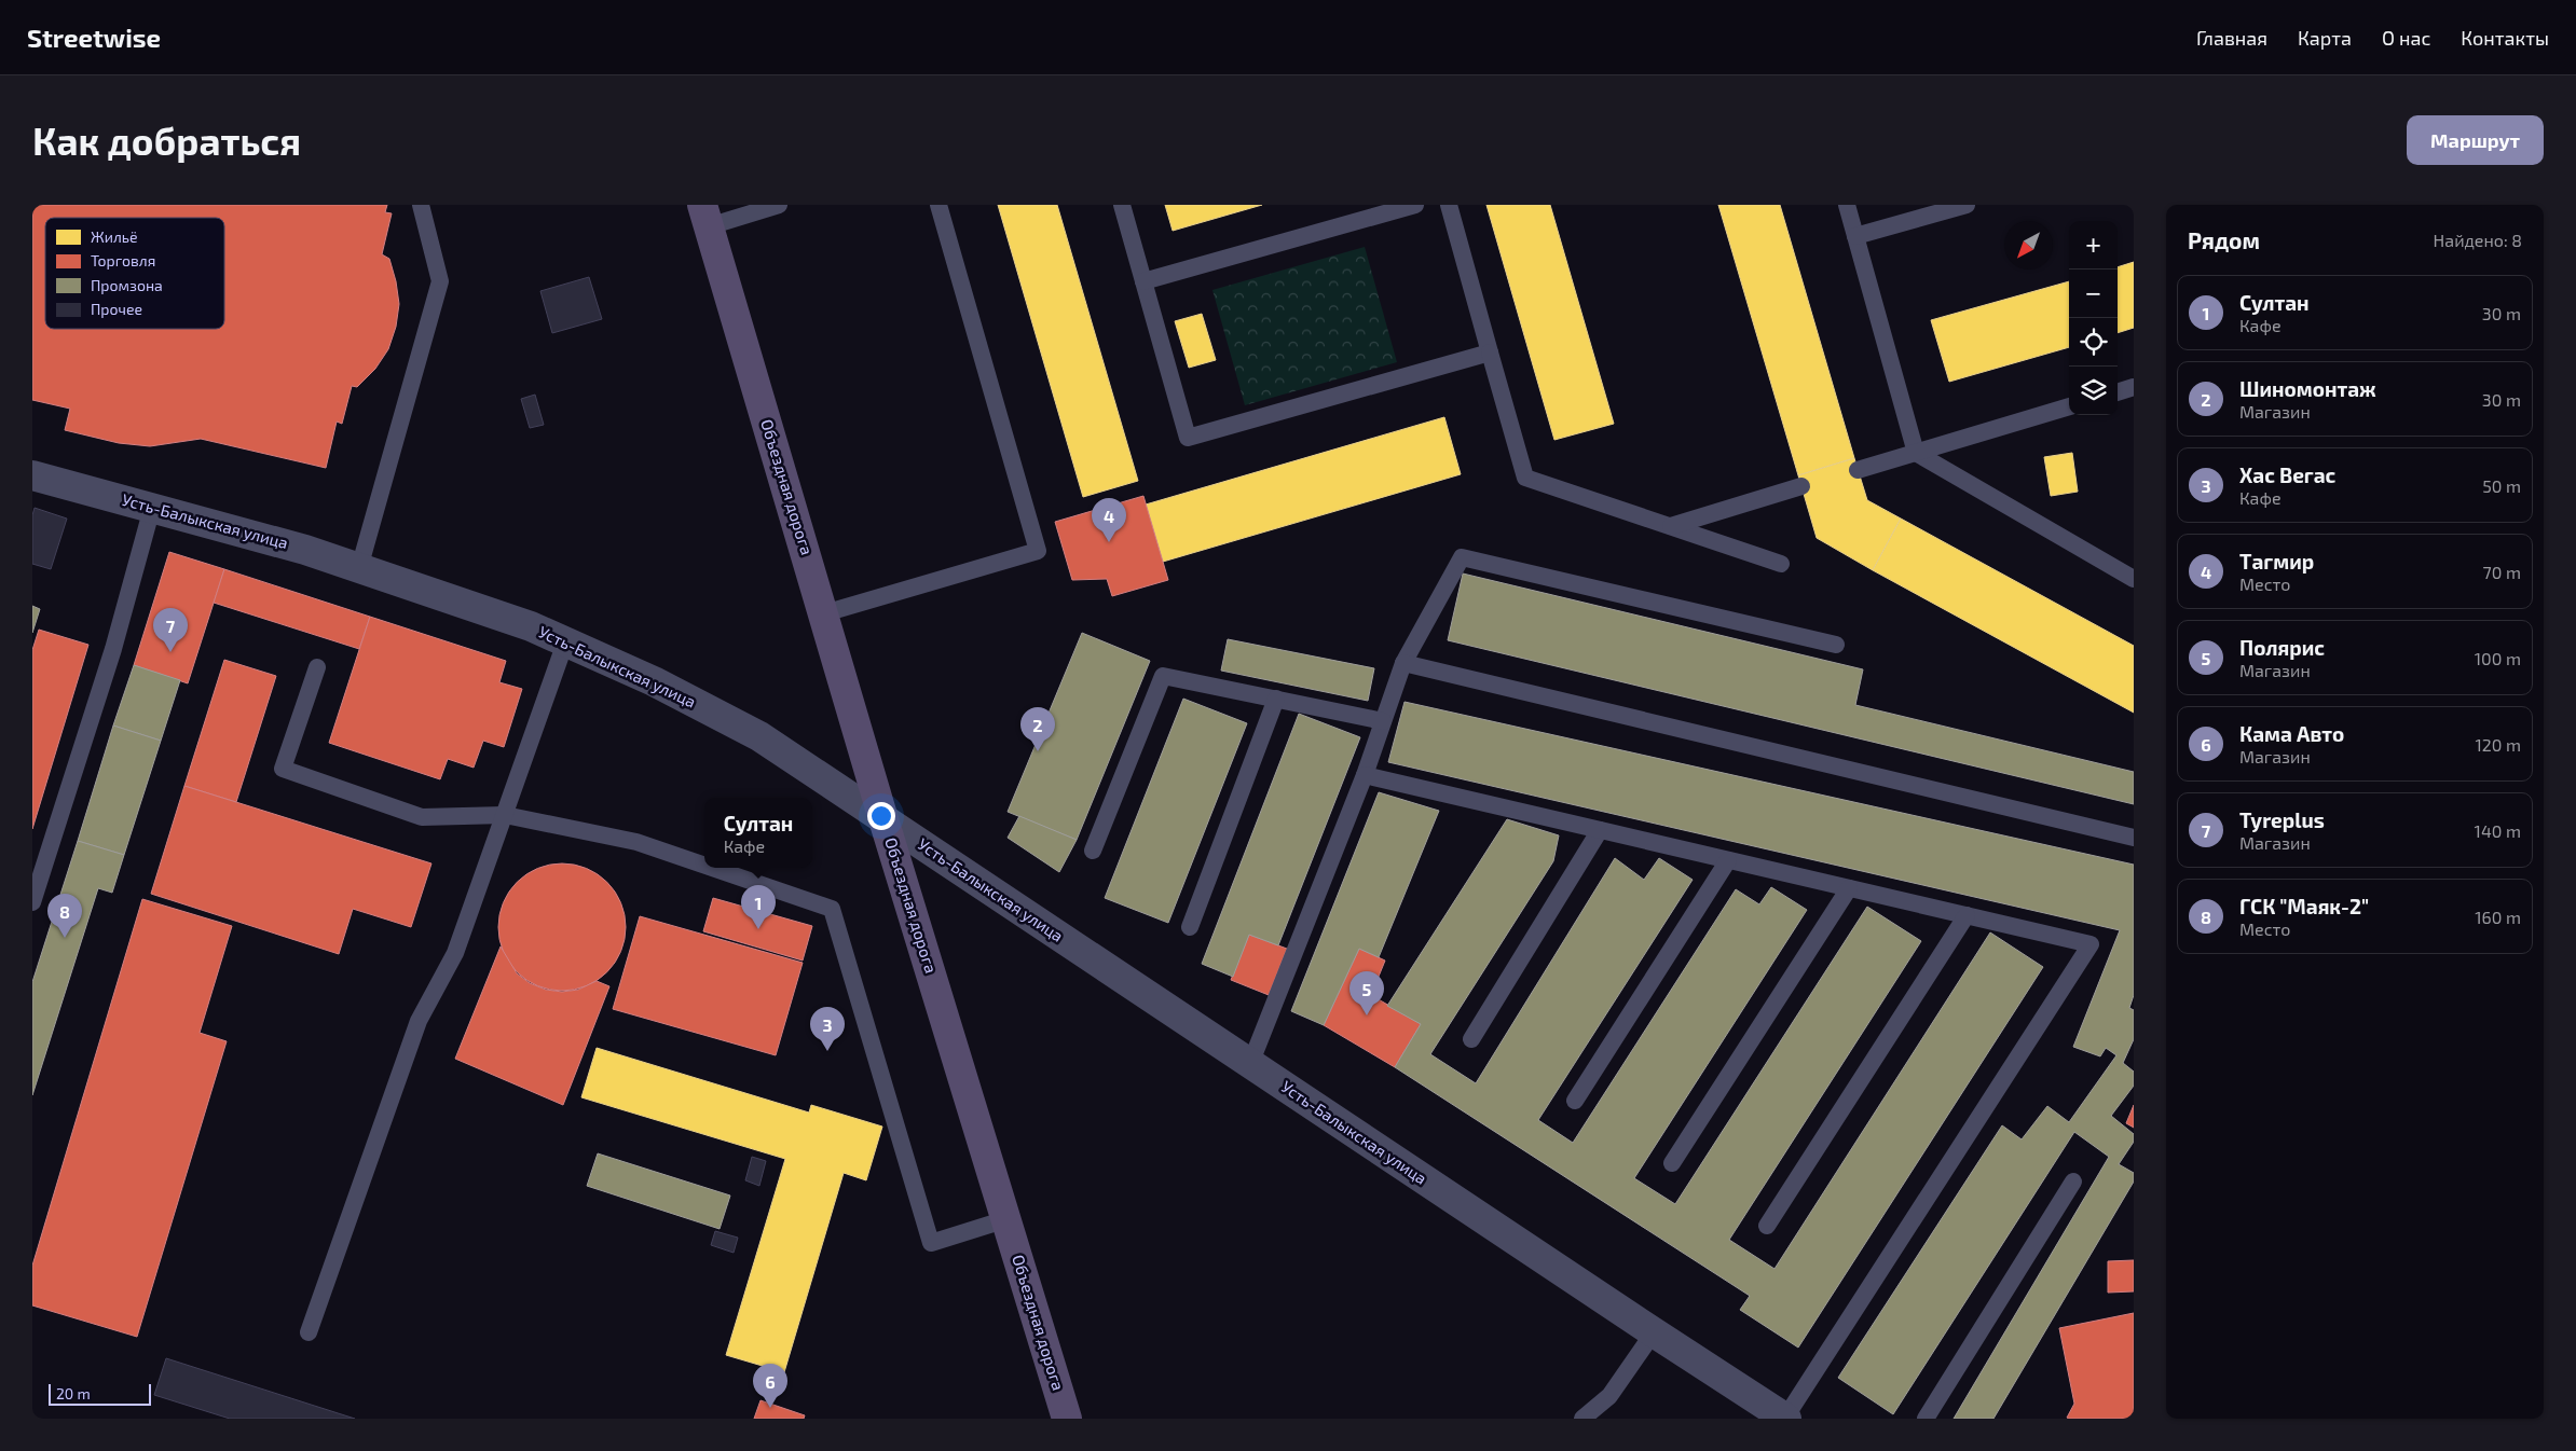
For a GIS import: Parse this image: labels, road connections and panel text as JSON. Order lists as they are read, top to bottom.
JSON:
{
  "streets": {
    "main road": ["Объездная дорога"],
    "street": ["Усть-Балыкская улица"]
  },
  "crossings": [
    ["Объездная дорога", "Усть-Балыкская улица"]
  ],
  "legend": [
    "Жильё",
    "Торговля",
    "Промзона",
    "Прочее"
  ],
  "scale_bar": "20 m",
  "north": "bottom left",
  "page": {
    "header": "Streetwise",
    "nav": [
      "Главная",
      "Карта",
      "О нас",
      "Контакты"
    ],
    "buttons": "Маршрут",
    "title": "Как добраться",
    "heading": ["Рядом", "Найдено: 8"],
    "map_buttons": ["+", "−"],
    "list": [
      {
        "mark": "1",
        "name": "Султан",
        "note": "Кафе",
        "value": "30 m"
      },
      {
        "mark": "2",
        "name": "Шиномонтаж",
        "note": "Магазин",
        "value": "30 m"
      },
      {
        "mark": "3",
        "name": "Хас Вегас",
        "note": "Кафе",
        "value": "50 m"
      },
      {
        "mark": "4",
        "name": "Тагмир",
        "note": "Место",
        "value": "70 m"
      },
      {
        "mark": "5",
        "name": "Полярис",
        "note": "Магазин",
        "value": "100 m"
      },
      {
        "mark": "6",
        "name": "Кама Авто",
        "note": "Магазин",
        "value": "120 m"
      },
      {
        "mark": "7",
        "name": "Tyreplus",
        "note": "Магазин",
        "value": "140 m"
      },
      {
        "mark": "8",
        "name": "ГСК \"Маяк-2\"",
        "note": "Место",
        "value": "160 m"
      }
    ],
    "pins": [
      "4",
      "7",
      "2",
      "1",
      "8",
      "5",
      "3",
      "6"
    ],
    "popup": ["Султан", "Кафе"],
    "scale": "20 m"
  }
}
